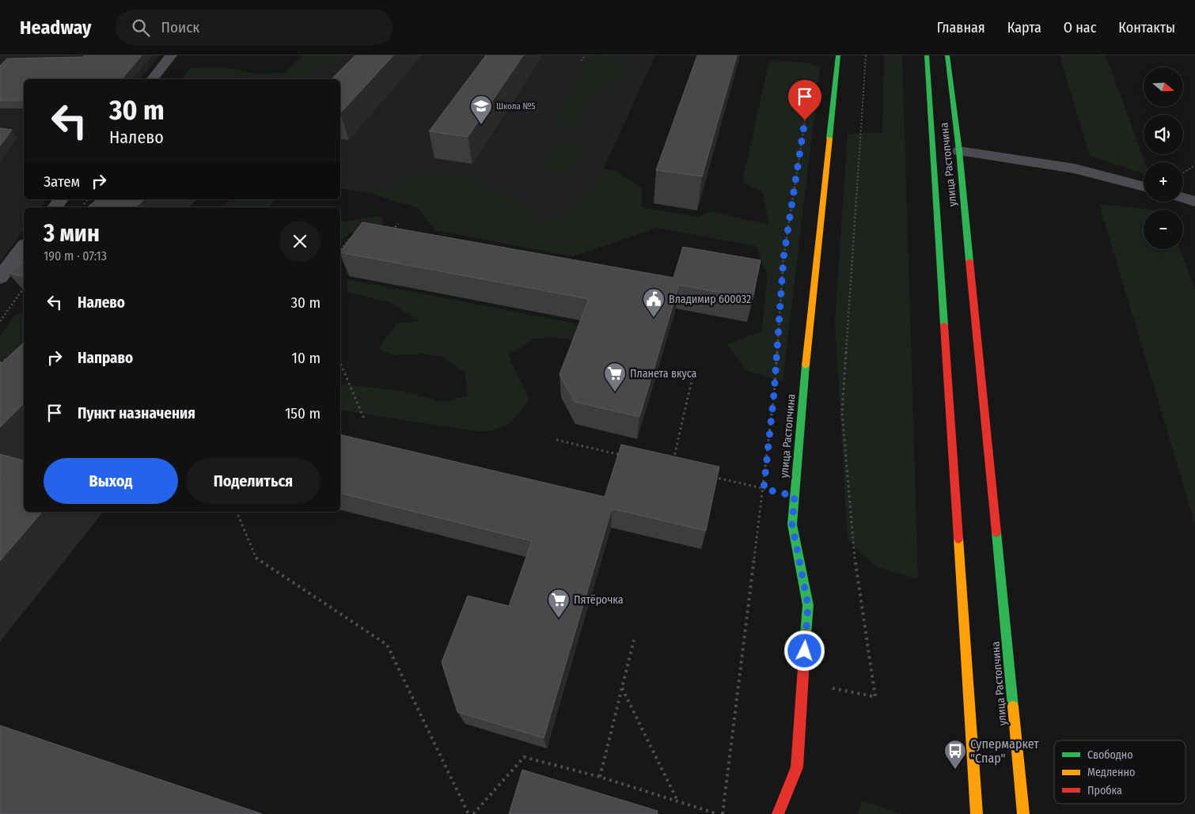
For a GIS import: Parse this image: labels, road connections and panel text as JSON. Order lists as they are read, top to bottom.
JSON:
{
  "streets": {
    "main road": ["улица Растопчина"]
  },
  "places": {
    "school or university": ["Школа №5"],
    "public building": ["Владимир 600032"],
    "supermarket": ["Планета вкуса", "Пятёрочка"],
    "bus stop": ["Супермаркет \"Спар\""]
  },
  "legend": ["Свободно", "Медленно", "Пробка"],
  "north": "right",
  "page": {
    "header": "Headway",
    "search": "Поиск",
    "nav": [
      "Главная",
      "Карта",
      "О нас",
      "Контакты"
    ],
    "map_buttons": ["+", "−"],
    "turn": ["30 m", "Налево"],
    "then": "Затем",
    "heading": ["3 мин", "190 m · 07:13"],
    "list": [
      {
        "name": "Налево",
        "value": "30 m"
      },
      {
        "name": "Направо",
        "value": "10 m"
      },
      {
        "name": "Пункт назначения",
        "value": "150 m"
      }
    ],
    "buttons": ["Выход", "Поделиться"]
  }
}
